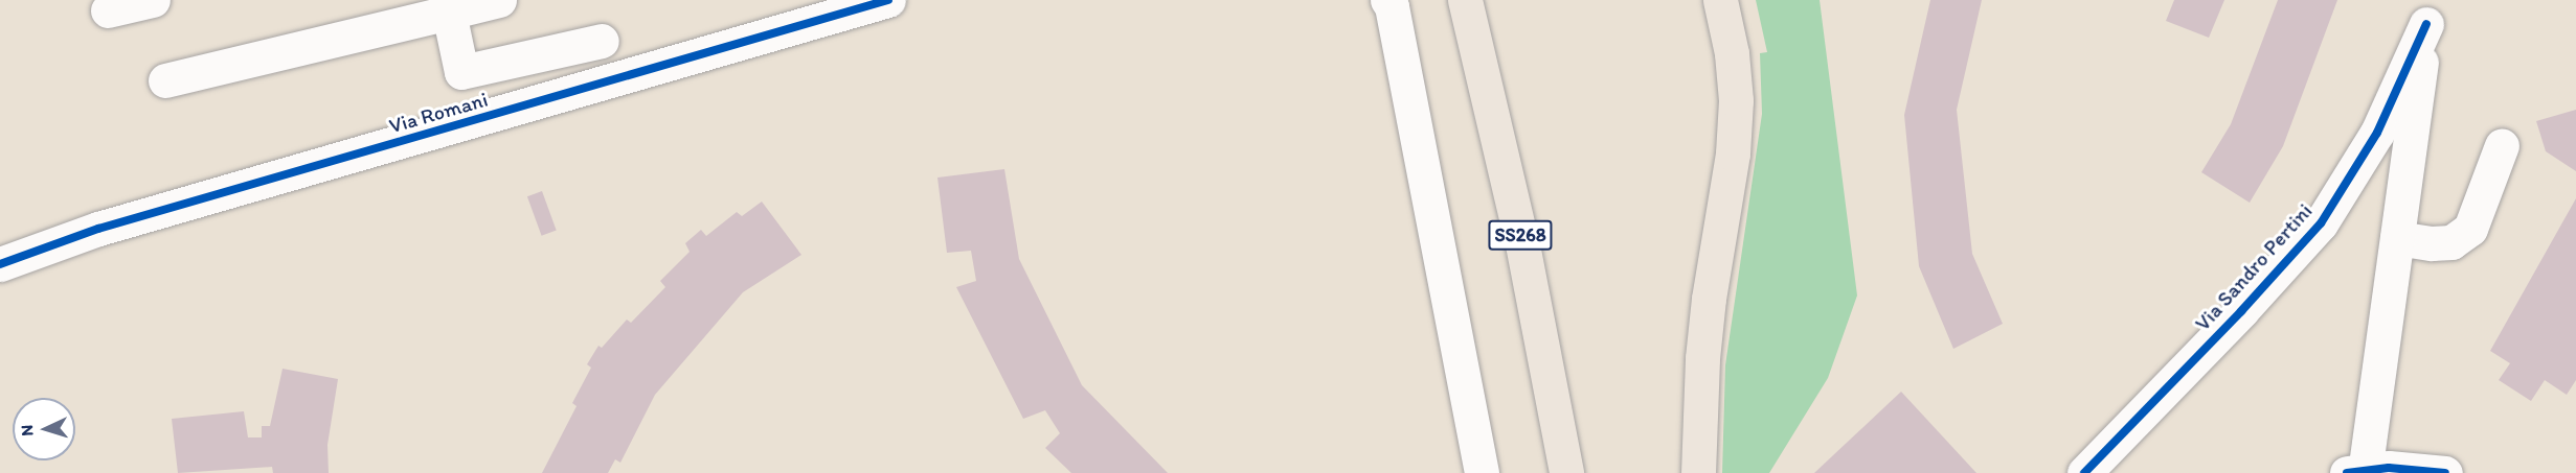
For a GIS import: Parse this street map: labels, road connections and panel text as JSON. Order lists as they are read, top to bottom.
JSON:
{
  "streets": {
    "highway": ["SS268"],
    "street": ["Via Romani", "Via Sandro Pertini"]
  },
  "north": "left"
}
